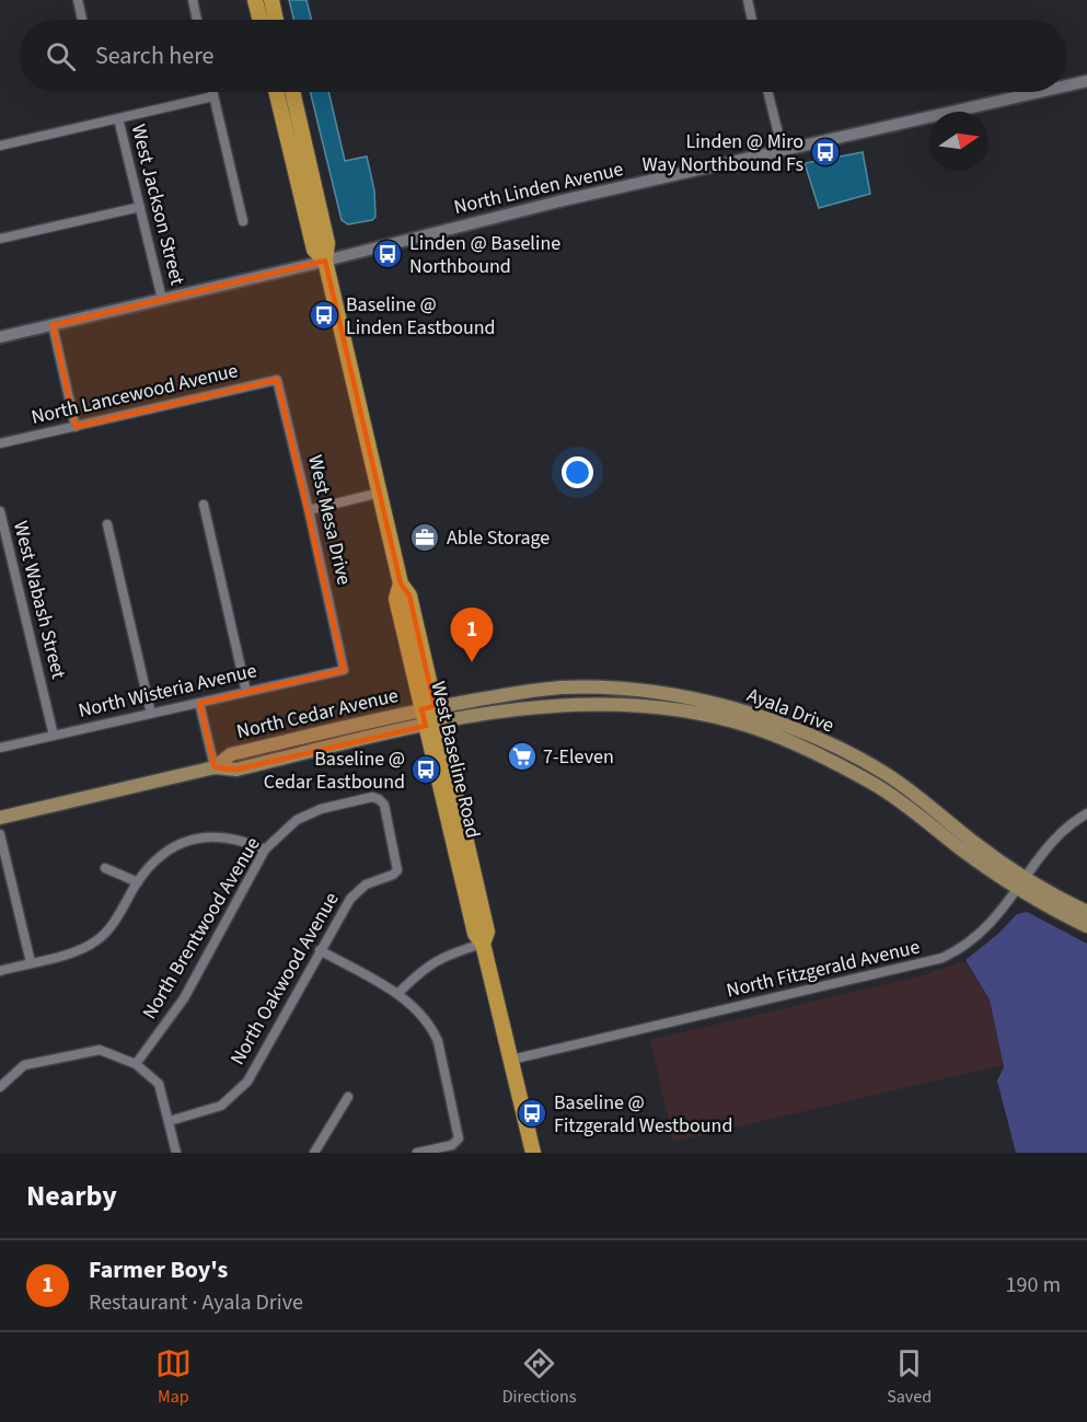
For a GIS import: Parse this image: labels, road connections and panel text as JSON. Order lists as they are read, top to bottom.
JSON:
{
  "streets": {
    "main road": ["Ayala Drive", "North Cedar Avenue", "West Baseline Road"],
    "street": [
      "North Linden Avenue",
      "West Jackson Street",
      "North Lancewood Avenue",
      "West Mesa Drive",
      "West Wabash Street",
      "North Wisteria Avenue",
      "North Brentwood Avenue",
      "North Fitzgerald Avenue",
      "North Oakwood Avenue"
    ]
  },
  "crossings": [
    ["North Linden Avenue", "West Jackson Street"],
    ["North Linden Avenue", "West Baseline Road"],
    ["North Lancewood Avenue", "West Mesa Drive"],
    ["West Mesa Drive", "North Wisteria Avenue"],
    ["West Wabash Street", "North Wisteria Avenue"],
    ["Ayala Drive", "North Cedar Avenue"],
    ["Ayala Drive", "West Baseline Road"],
    ["Ayala Drive", "North Fitzgerald Avenue"],
    ["North Cedar Avenue", "West Baseline Road"],
    ["West Baseline Road", "North Fitzgerald Avenue"],
    ["North Brentwood Avenue", "North Oakwood Avenue"]
  ],
  "places": {
    "bus stop": [
      "Linden @ Miro Way Northbound Fs",
      "Linden @ Baseline Northbound",
      "Baseline @ Linden Eastbound",
      "Baseline @ Cedar Eastbound",
      "Baseline @ Fitzgerald Westbound"
    ],
    "office": ["Able Storage"],
    "supermarket": ["7-Eleven"]
  },
  "north": "right",
  "page": {
    "search": "Search here",
    "pins": "1",
    "heading": "Nearby",
    "list": [
      {
        "mark": "1",
        "name": "Farmer Boy's",
        "note": "Restaurant · Ayala Drive",
        "value": "190 m"
      }
    ],
    "nav": ["Map", "Directions", "Saved"]
  }
}
